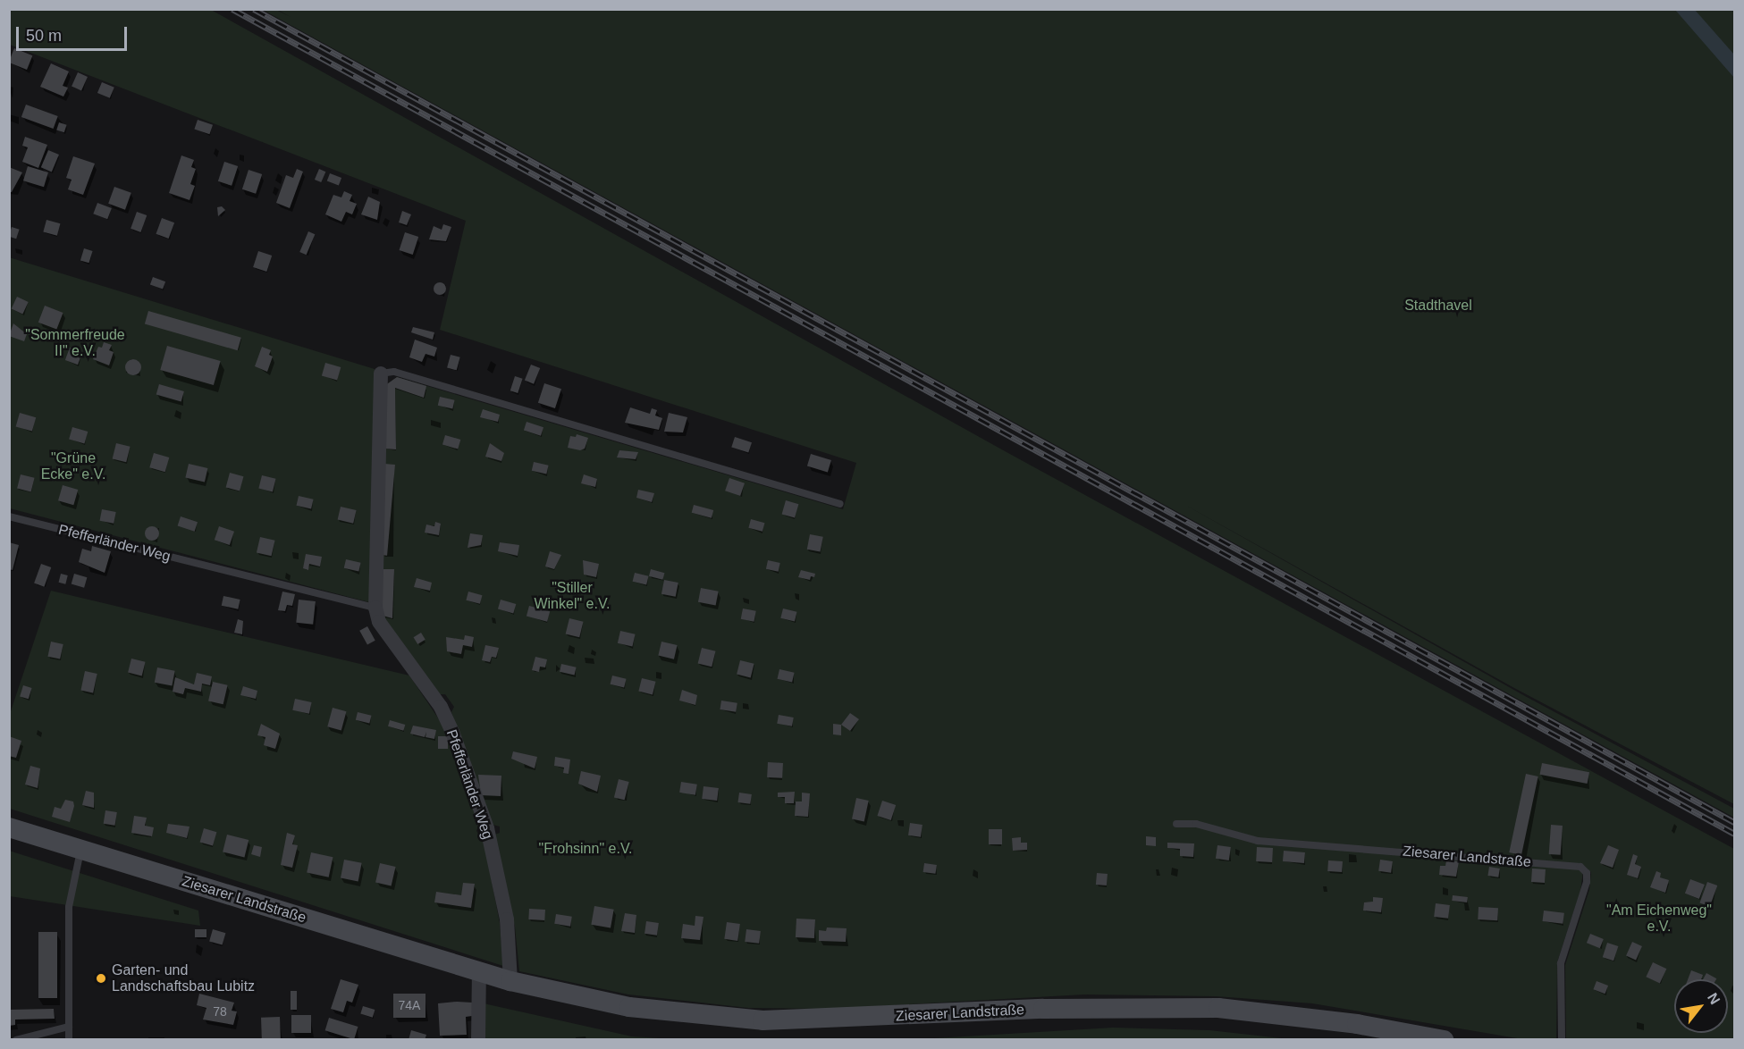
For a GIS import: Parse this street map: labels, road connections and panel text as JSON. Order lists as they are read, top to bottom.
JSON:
{
  "streets": {
    "main road": ["Ziesarer Landstraße"],
    "street": ["Pfefferländer Weg"]
  },
  "crossings": [
    ["Pfefferländer Weg", "Ziesarer Landstraße"]
  ],
  "parks": [
    "Stadthavel",
    "\"Sommerfreude II\" e.V.",
    "\"Grüne Ecke\" e.V.",
    "\"Stiller Winkel\" e.V.",
    "\"Frohsinn\" e.V.",
    "\"Am Eichenweg\" e.V."
  ],
  "places": ["Garten- und Landschaftsbau Lubitz"],
  "house_numbers": ["74A", "78"],
  "scale_bar": "50 m",
  "north": "top right"
}
